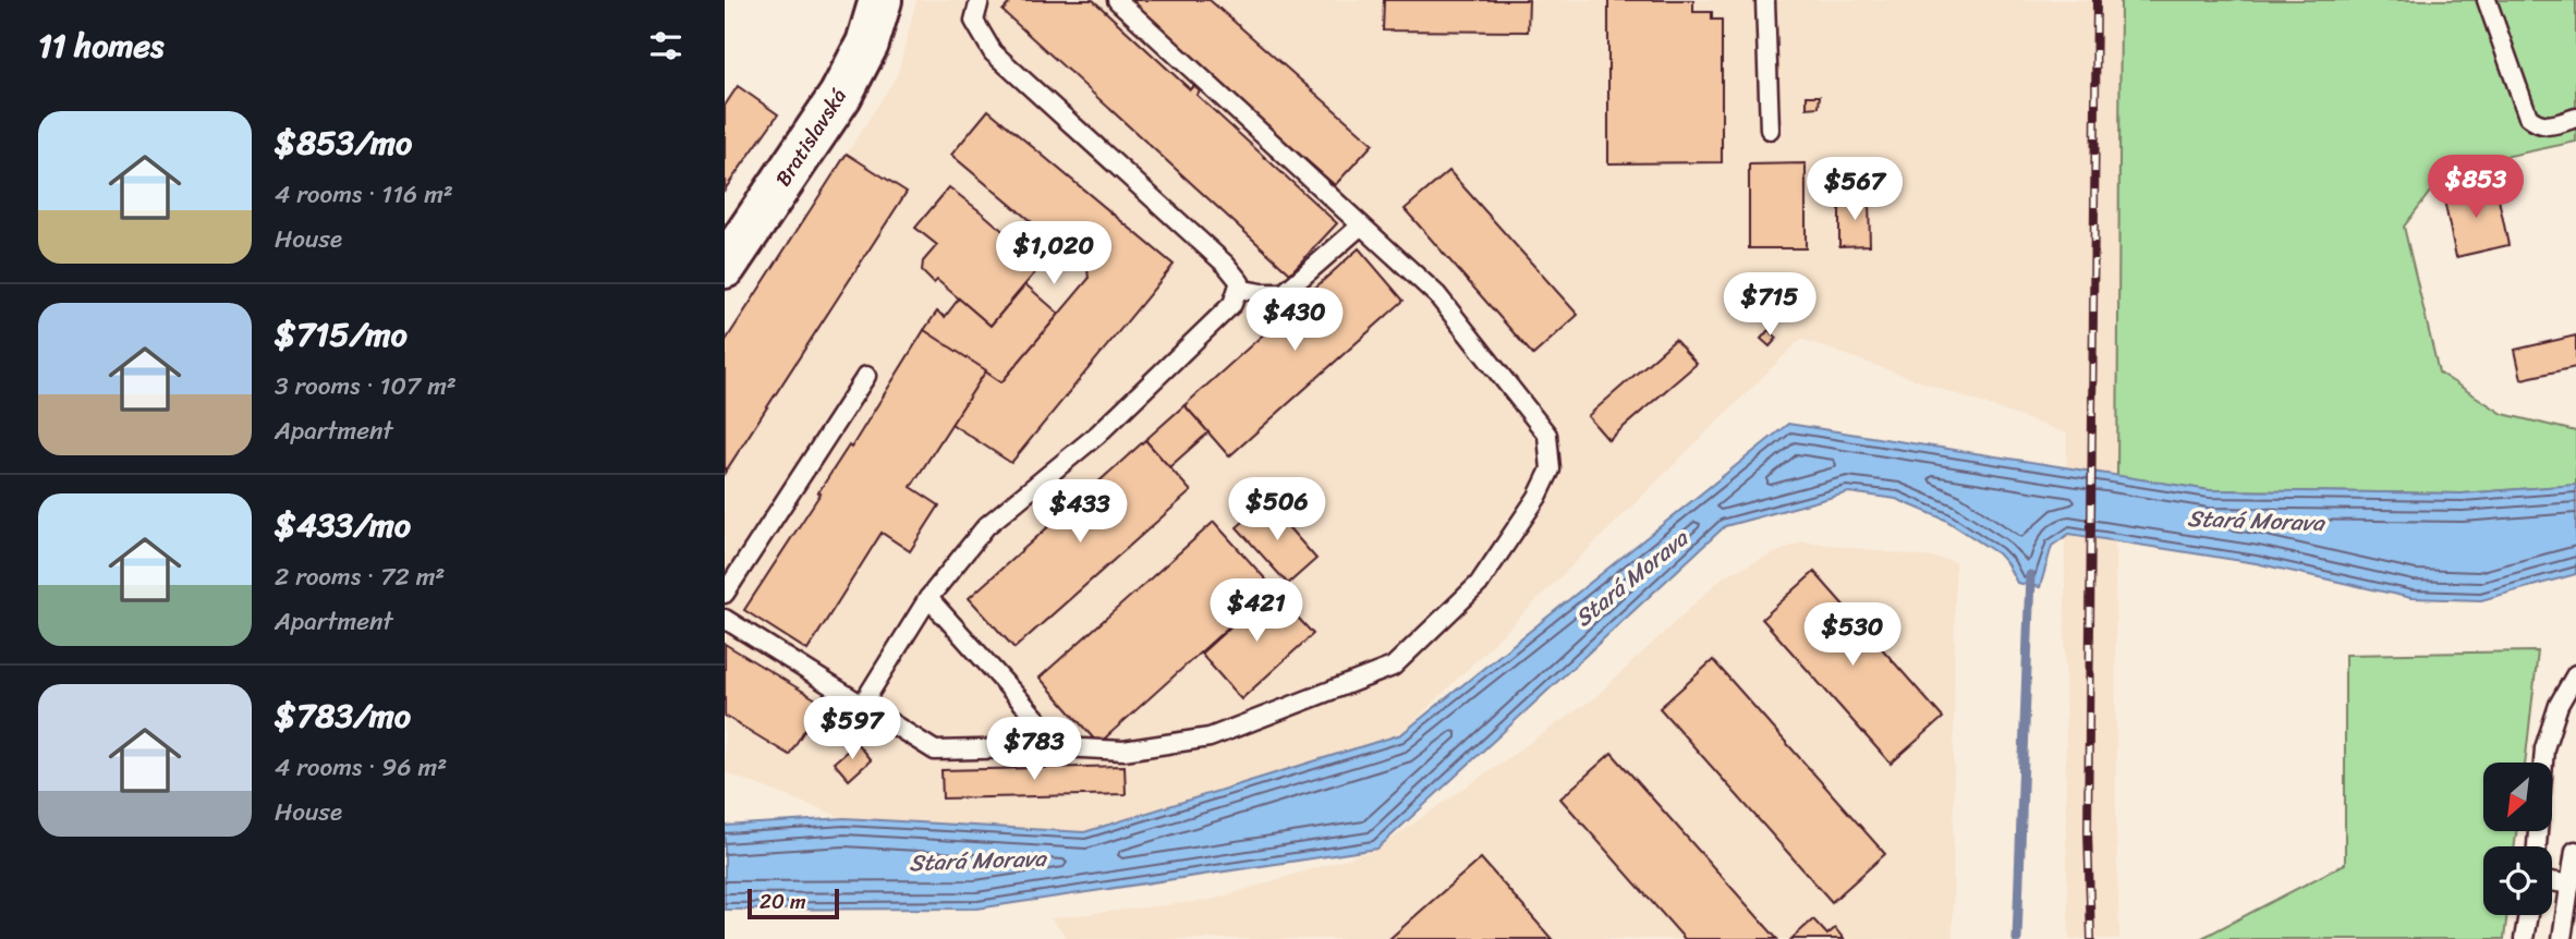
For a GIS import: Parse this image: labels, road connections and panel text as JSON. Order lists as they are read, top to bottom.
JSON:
{
  "streets": {
    "main road": ["Bratislavská"]
  },
  "water": ["Stará Morava"],
  "scale_bar": "20 m",
  "north": "bottom left",
  "page": {
    "heading": "11 homes",
    "list": [
      {
        "name": "$853/mo",
        "note": "4 rooms · 116 m² · House"
      },
      {
        "name": "$715/mo",
        "note": "3 rooms · 107 m² · Apartment"
      },
      {
        "name": "$433/mo",
        "note": "2 rooms · 72 m² · Apartment"
      },
      {
        "name": "$783/mo",
        "note": "4 rooms · 96 m² · House"
      }
    ],
    "price": [
      "$853",
      "$567",
      "$1,020",
      "$715",
      "$430",
      "$506",
      "$433",
      "$421",
      "$530",
      "$597",
      "$783"
    ],
    "scale": "20 m"
  }
}
